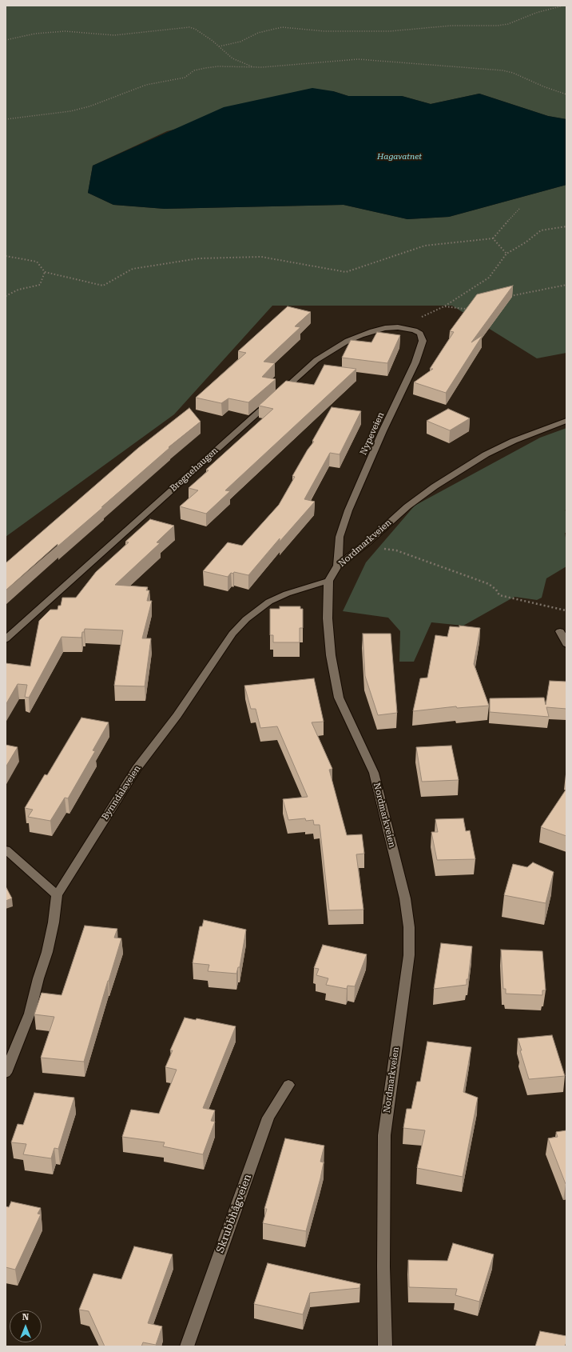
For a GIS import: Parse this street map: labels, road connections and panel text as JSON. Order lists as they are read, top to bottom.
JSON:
{
  "streets": {
    "street": [
      "Nypeveien",
      "Bregnehaugen",
      "Nordmarkveien",
      "Bynndalsveien",
      "Skrubbhågveien"
    ]
  },
  "crossings": [
    ["Nypeveien", "Bregnehaugen"],
    ["Nypeveien", "Nordmarkveien"],
    ["Nordmarkveien", "Bynndalsveien"]
  ],
  "water": ["Hagavatnet"],
  "north": "top"
}
